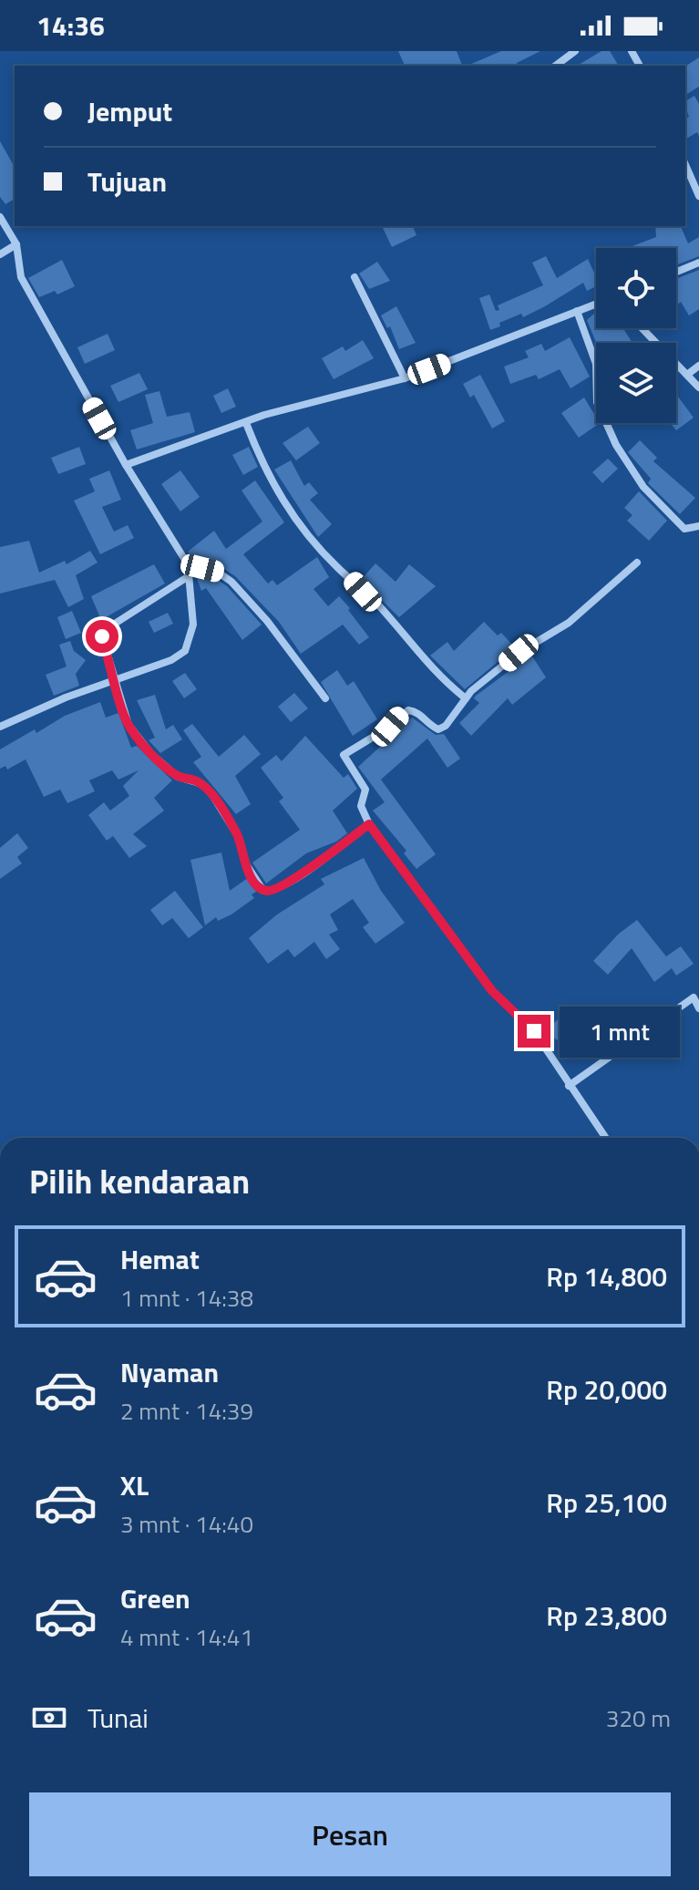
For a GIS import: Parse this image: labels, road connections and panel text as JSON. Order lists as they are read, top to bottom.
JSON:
{
  "page": {
    "status": "14:36",
    "banner": ["Jemput", "Tujuan"],
    "bubble": "1 mnt",
    "heading": "Pilih kendaraan",
    "list": [
      {
        "name": "Hemat",
        "note": "1 mnt · 14:38",
        "value": "Rp 14,800"
      },
      {
        "name": "Nyaman",
        "note": "2 mnt · 14:39",
        "value": "Rp 20,000"
      },
      {
        "name": "XL",
        "note": "3 mnt · 14:40",
        "value": "Rp 25,100"
      },
      {
        "name": "Green",
        "note": "4 mnt · 14:41",
        "value": "Rp 23,800"
      }
    ],
    "pay": ["Tunai", "320 m"],
    "buttons": "Pesan"
  }
}
